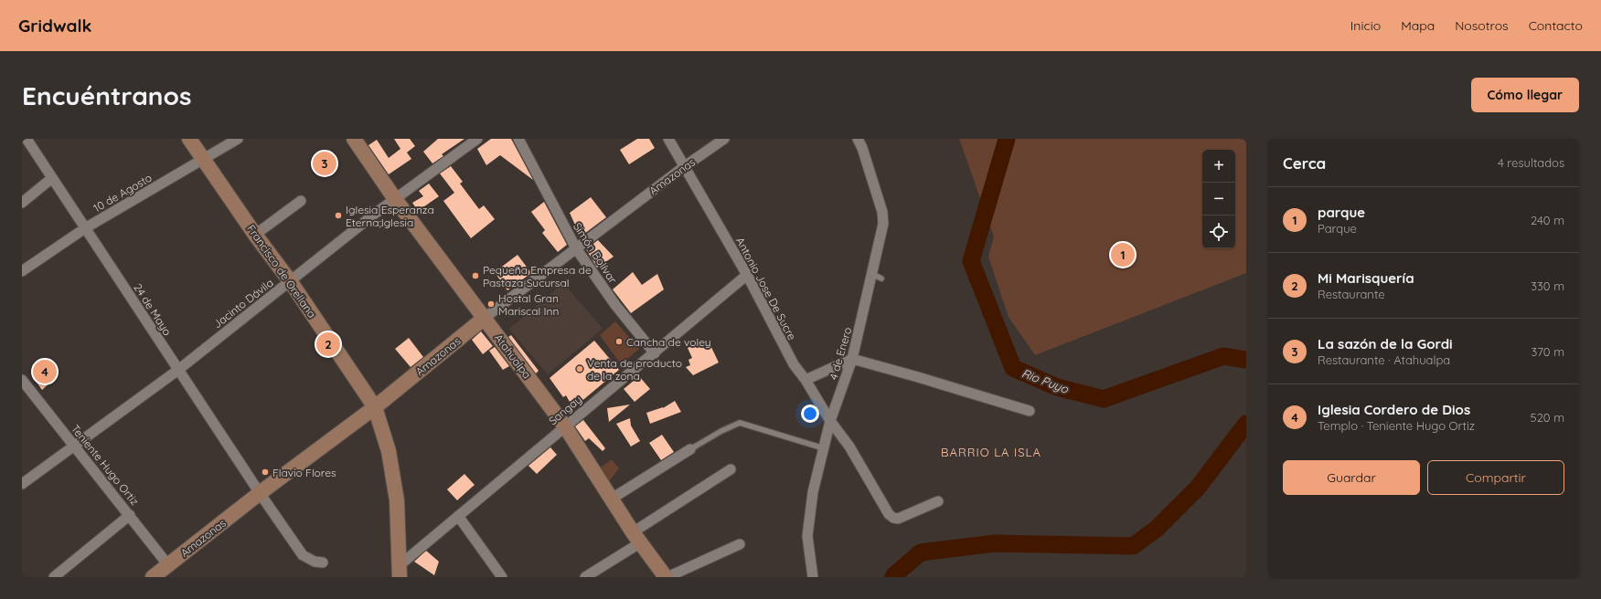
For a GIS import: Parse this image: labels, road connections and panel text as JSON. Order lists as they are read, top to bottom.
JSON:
{
  "streets": {
    "street": [
      "Amazonas",
      "10 de Agosto",
      "Simón Bolívar",
      "Francisco de Orellana",
      "Antonio Jose De Sucre",
      "Jacinto Dávila",
      "24 de Mayo",
      "4 de Enero",
      "Atahualpa",
      "Sangay",
      "Teniente Hugo Ortiz"
    ]
  },
  "crossings": [
    ["Amazonas", "Simón Bolívar"],
    ["Amazonas", "Francisco de Orellana"],
    ["Amazonas", "Antonio Jose De Sucre"],
    ["Amazonas", "24 de Mayo"],
    ["Amazonas", "Atahualpa"],
    ["Amazonas", "Teniente Hugo Ortiz"],
    ["10 de Agosto", "Francisco de Orellana"],
    ["10 de Agosto", "24 de Mayo"],
    ["Simón Bolívar", "Sangay"],
    ["Francisco de Orellana", "Jacinto Dávila"],
    ["Francisco de Orellana", "Sangay"],
    ["Antonio Jose De Sucre", "4 de Enero"],
    ["Antonio Jose De Sucre", "Sangay"],
    ["Jacinto Dávila", "24 de Mayo"],
    ["Jacinto Dávila", "Atahualpa"],
    ["Jacinto Dávila", "Teniente Hugo Ortiz"],
    ["Atahualpa", "Sangay"]
  ],
  "districts": ["BARRIO LA ISLA"],
  "water": ["Rio Puyo"],
  "places": [
    "Iglesia Esperanza Eterna;Iglesia",
    "Pequeña Empresa de Pastaza Sucursal",
    "Hostal Gran Mariscal Inn",
    "Cancha de voley",
    "Venta de producto de la zona",
    "Flavio Flores"
  ],
  "page": {
    "header": "Gridwalk",
    "nav": [
      "Inicio",
      "Mapa",
      "Nosotros",
      "Contacto"
    ],
    "buttons": [
      "Cómo llegar",
      ["Guardar", "Compartir"]
    ],
    "title": "Encuéntranos",
    "heading": ["Cerca", "4 resultados"],
    "map_buttons": ["+", "−"],
    "pins": [
      "3",
      "1",
      "2",
      "4"
    ],
    "list": [
      {
        "mark": "1",
        "name": "parque",
        "note": "Parque",
        "value": "240 m"
      },
      {
        "mark": "2",
        "name": "Mi Marisquería",
        "note": "Restaurante",
        "value": "330 m"
      },
      {
        "mark": "3",
        "name": "La sazón de la Gordi",
        "note": "Restaurante · Atahualpa",
        "value": "370 m"
      },
      {
        "mark": "4",
        "name": "Iglesia Cordero de Dios",
        "note": "Templo · Teniente Hugo Ortiz",
        "value": "520 m"
      }
    ]
  }
}
